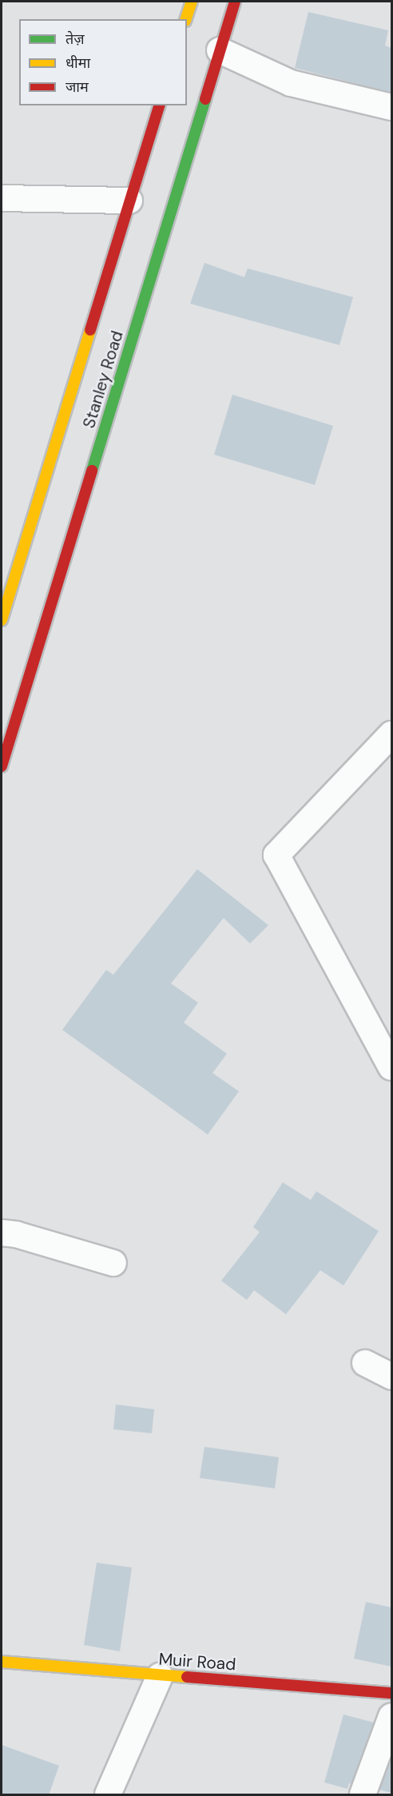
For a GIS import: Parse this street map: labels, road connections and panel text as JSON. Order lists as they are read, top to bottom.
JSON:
{
  "streets": {
    "main road": ["Stanley Road", "Muir Road"]
  },
  "legend": ["तेज़", "धीमा", "जाम"]
}
